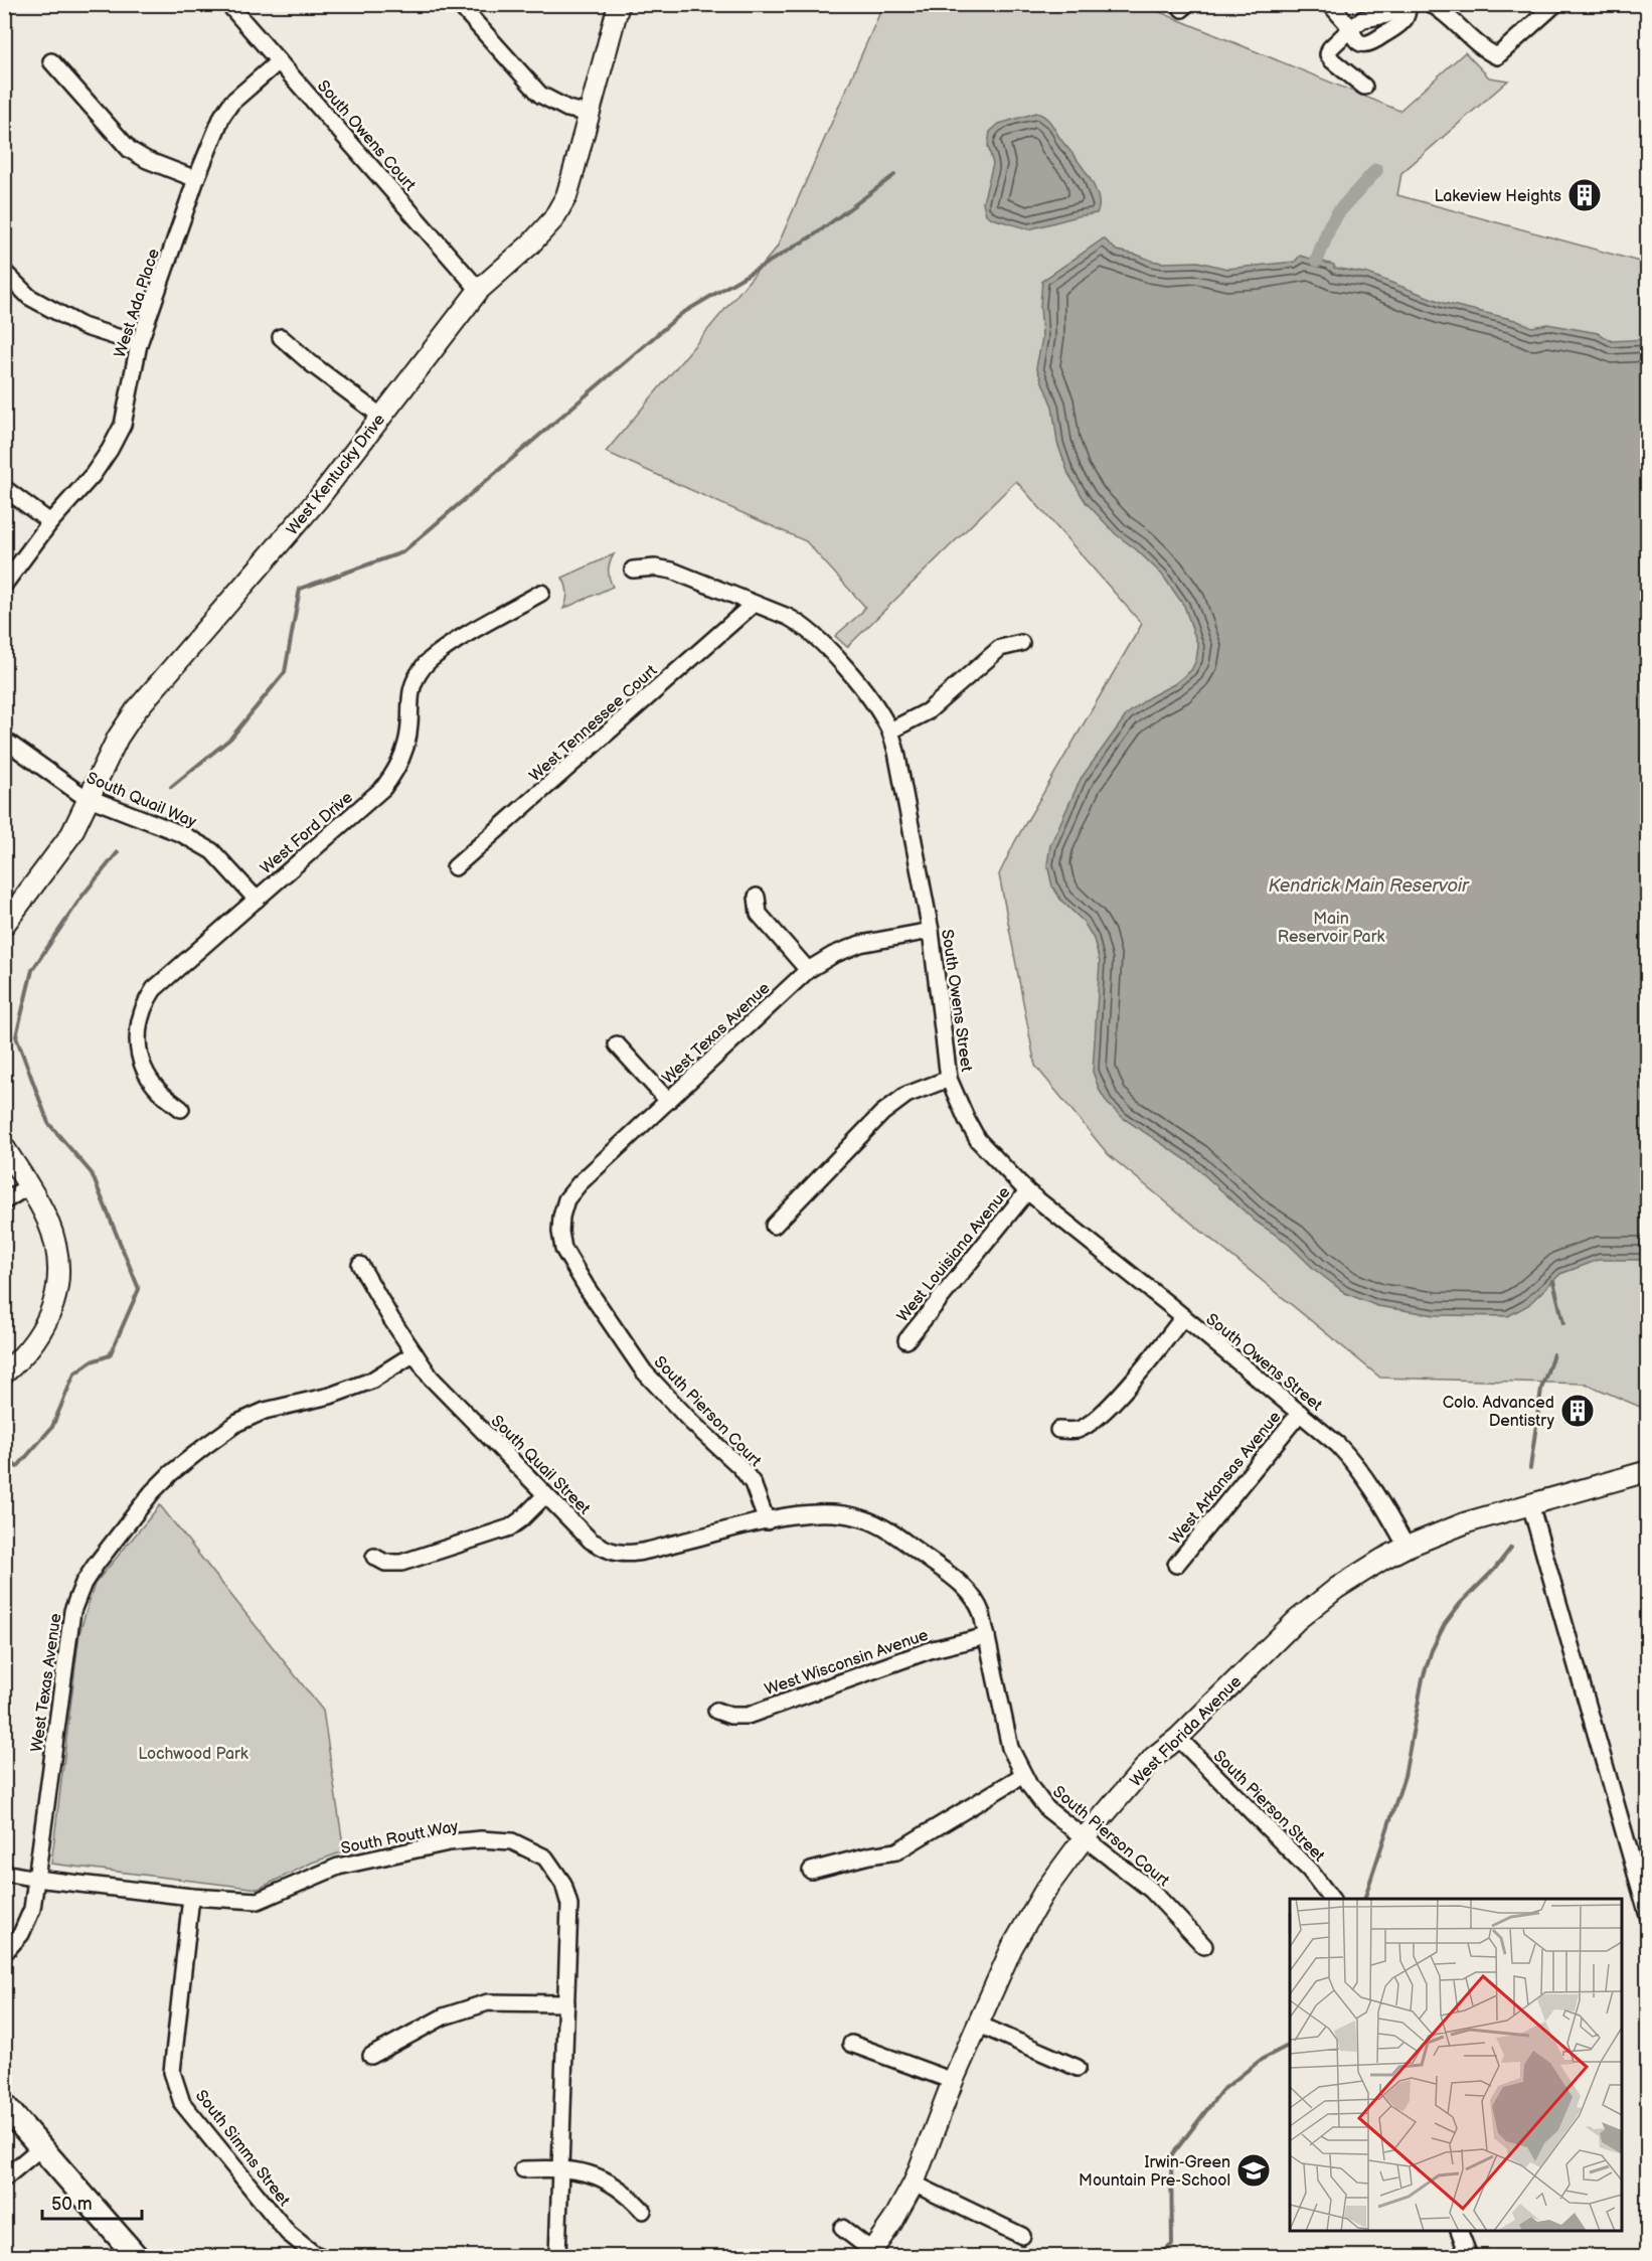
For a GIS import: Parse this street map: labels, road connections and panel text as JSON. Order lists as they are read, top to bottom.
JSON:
{
  "streets": {
    "street": [
      "South Owens Court",
      "West Ada Place",
      "West Kentucky Drive",
      "West Tennessee Court",
      "South Quail Way",
      "West Ford Drive",
      "South Owens Street",
      "West Texas Avenue",
      "West Louisiana Avenue",
      "South Pierson Court",
      "South Quail Street",
      "West Arkansas Avenue",
      "West Wisconsin Avenue",
      "West Florida Avenue",
      "South Pierson Street",
      "South Routt Way",
      "South Simms Street"
    ]
  },
  "crossings": [
    ["South Owens Court", "West Ada Place"],
    ["South Owens Court", "West Kentucky Drive"],
    ["West Kentucky Drive", "South Quail Way"],
    ["West Tennessee Court", "South Owens Street"],
    ["South Quail Way", "West Ford Drive"],
    ["South Owens Street", "West Texas Avenue"],
    ["South Owens Street", "West Louisiana Avenue"],
    ["South Owens Street", "West Arkansas Avenue"],
    ["South Owens Street", "West Florida Avenue"],
    ["West Texas Avenue", "South Pierson Court"],
    ["West Texas Avenue", "South Quail Street"],
    ["West Texas Avenue", "South Routt Way"],
    ["South Pierson Court", "South Quail Street"],
    ["South Pierson Court", "West Wisconsin Avenue"],
    ["South Pierson Court", "West Florida Avenue"],
    ["West Florida Avenue", "South Pierson Street"],
    ["South Routt Way", "South Simms Street"]
  ],
  "water": ["Kendrick Main Reservoir"],
  "parks": ["Main Reservoir Park", "Lochwood Park"],
  "places": {
    "building": ["Lakeview Heights", "Colo. Advanced Dentistry"],
    "school or university": ["Irwin-Green Mountain Pre-School"]
  },
  "scale_bar": "50 m"
}
